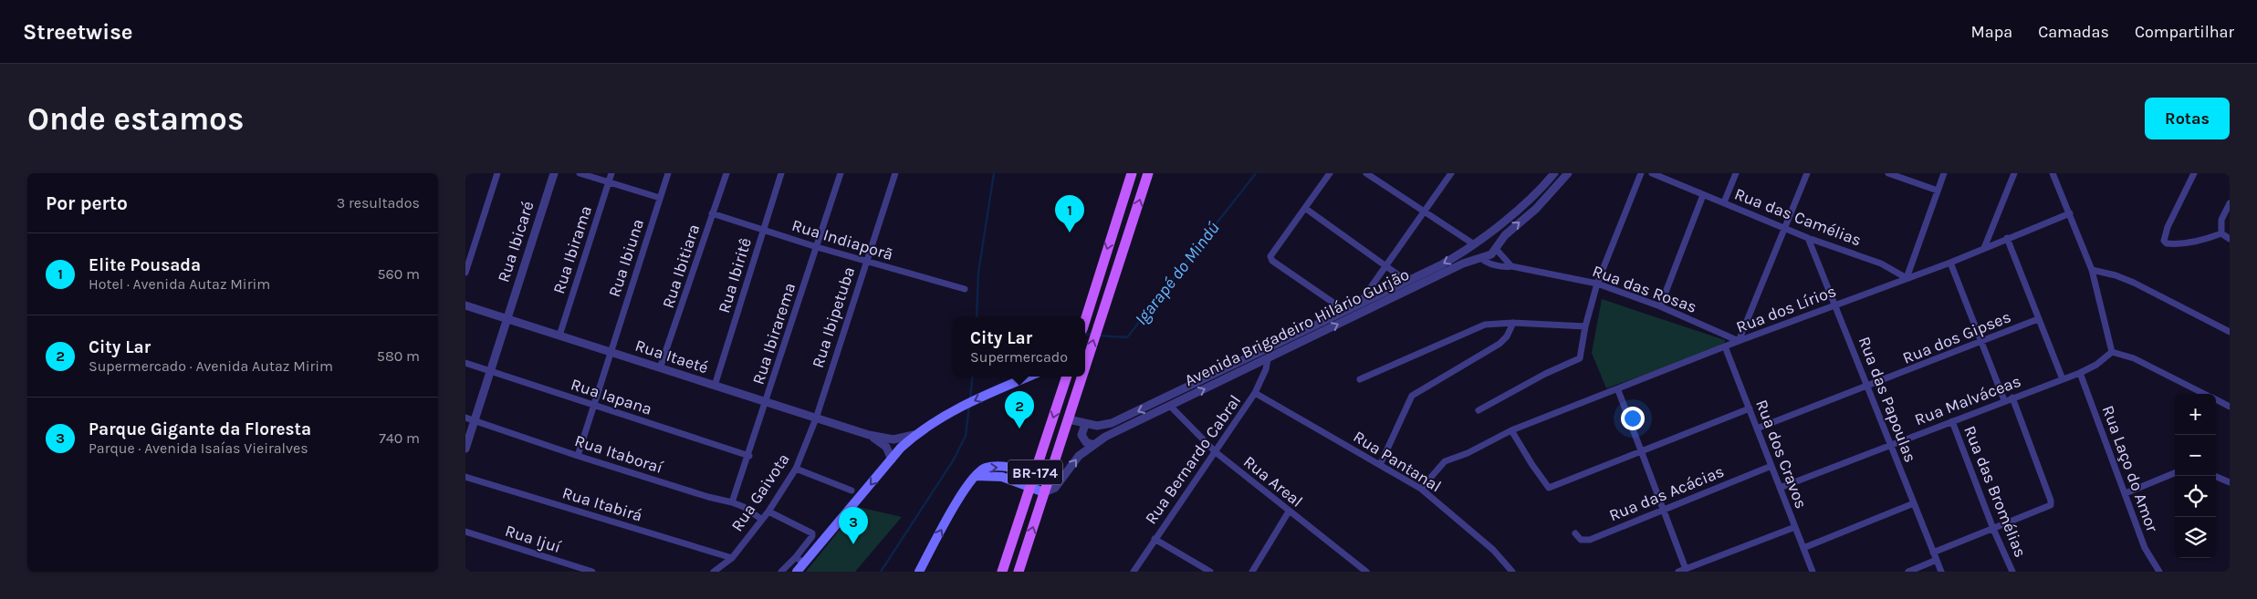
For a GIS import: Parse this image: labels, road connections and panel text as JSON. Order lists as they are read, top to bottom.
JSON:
{
  "streets": {
    "main road": ["BR-174"],
    "street": [
      "Rua das Camélias",
      "Rua Indiaporã",
      "Rua Ibicaré",
      "Rua Ibirama",
      "Rua Ibiuna",
      "Rua Ibitiara",
      "Rua Ibiritê",
      "Rua das Rosas",
      "Rua dos Lírios",
      "Rua Ibipetuba",
      "Avenida Brigadeiro Hilário Gurjão",
      "Rua Ibirarema",
      "Rua dos Gipses",
      "Rua Itaeté",
      "Rua Iapana",
      "Rua das Papoulas",
      "Rua Malváceas",
      "Rua Itaboraí",
      "Rua dos Cravos",
      "Rua Bernardo Cabral",
      "Rua Pantanal",
      "Rua Laço do Amor",
      "Rua Areal",
      "Rua das Bromélias",
      "Rua Gaivota",
      "Rua das Acácias",
      "Rua Itabirá",
      "Rua Ijuí"
    ]
  },
  "crossings": [
    ["Rua das Camélias", "Rua dos Lírios"],
    ["Rua das Camélias", "Rua das Papoulas"],
    ["Rua Indiaporã", "Rua Ibitiara"],
    ["Rua Indiaporã", "Rua Ibiritê"],
    ["Rua Indiaporã", "Rua Ibipetuba"],
    ["Rua Indiaporã", "Rua Ibirarema"],
    ["Rua Ibicaré", "Rua Itaeté"],
    ["Rua Ibicaré", "Rua Iapana"],
    ["Rua Ibicaré", "Rua Itaboraí"],
    ["Rua Ibirama", "Rua Itaeté"],
    ["Rua Ibiuna", "Rua Itaeté"],
    ["Rua Ibiuna", "Rua Iapana"],
    ["Rua Ibiuna", "Rua Itaboraí"],
    ["Rua Ibitiara", "Rua Itaeté"],
    ["Rua Ibiritê", "Rua Itaeté"],
    ["Rua das Rosas", "Rua dos Lírios"],
    ["Rua das Rosas", "Avenida Brigadeiro Hilário Gurjão"],
    ["Rua dos Lírios", "Rua das Papoulas"],
    ["Rua dos Lírios", "Rua dos Cravos"],
    ["Rua dos Lírios", "Rua Pantanal"],
    ["Rua Ibipetuba", "Rua Itaeté"],
    ["Rua Ibipetuba", "Rua Gaivota"],
    ["Avenida Brigadeiro Hilário Gurjão", "Rua Bernardo Cabral"],
    ["Avenida Brigadeiro Hilário Gurjão", "BR-174"],
    ["Avenida Brigadeiro Hilário Gurjão", "Rua Areal"],
    ["Rua Ibirarema", "Rua Itaeté"],
    ["Rua Ibirarema", "Rua Iapana"],
    ["Rua Ibirarema", "Rua Itaboraí"],
    ["Rua dos Gipses", "Rua das Papoulas"],
    ["Rua dos Gipses", "Rua dos Cravos"],
    ["Rua Itaeté", "Rua Gaivota"],
    ["Rua das Papoulas", "Rua Malváceas"],
    ["Rua Malváceas", "Rua dos Cravos"],
    ["Rua Malváceas", "Rua Laço do Amor"],
    ["Rua Malváceas", "Rua das Bromélias"],
    ["Rua Itaboraí", "Rua Gaivota"],
    ["Rua dos Cravos", "Rua das Acácias"],
    ["Rua Bernardo Cabral", "Rua Pantanal"],
    ["Rua Bernardo Cabral", "Rua Areal"],
    ["Rua Gaivota", "Rua Itabirá"]
  ],
  "water": ["Igarapé do Mindú"],
  "page": {
    "header": "Streetwise",
    "nav": ["Mapa", "Camadas", "Compartilhar"],
    "buttons": "Rotas",
    "title": "Onde estamos",
    "heading": ["Por perto", "3 resultados"],
    "pins": ["1", "2", "3"],
    "list": [
      {
        "mark": "1",
        "name": "Elite Pousada",
        "note": "Hotel · Avenida Autaz Mirim",
        "value": "560 m"
      },
      {
        "mark": "2",
        "name": "City Lar",
        "note": "Supermercado · Avenida Autaz Mirim",
        "value": "580 m"
      },
      {
        "mark": "3",
        "name": "Parque Gigante da Floresta",
        "note": "Parque · Avenida Isaías Vieiralves",
        "value": "740 m"
      }
    ],
    "popup": ["City Lar", "Supermercado"],
    "map_buttons": ["+", "−"]
  }
}
